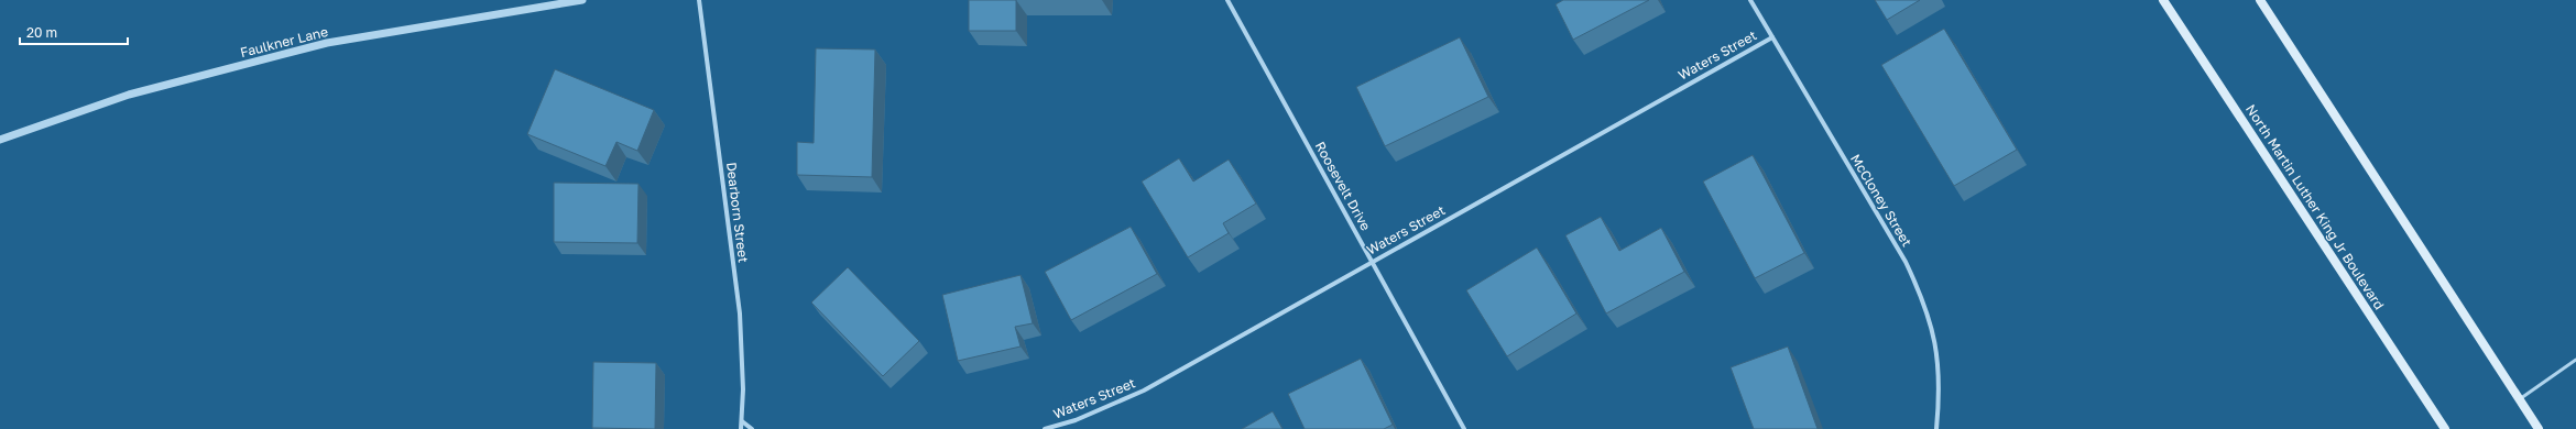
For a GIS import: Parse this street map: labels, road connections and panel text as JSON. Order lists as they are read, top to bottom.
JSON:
{
  "streets": {
    "main road": ["North Martin Luther King Jr Boulevard"],
    "street": [
      "Faulkner Lane",
      "Waters Street",
      "Roosevelt Drive",
      "McCloney Street",
      "Dearborn Street"
    ]
  },
  "crossings": [
    ["Waters Street", "Roosevelt Drive"],
    ["Waters Street", "McCloney Street"]
  ],
  "scale_bar": "20 m"
}
